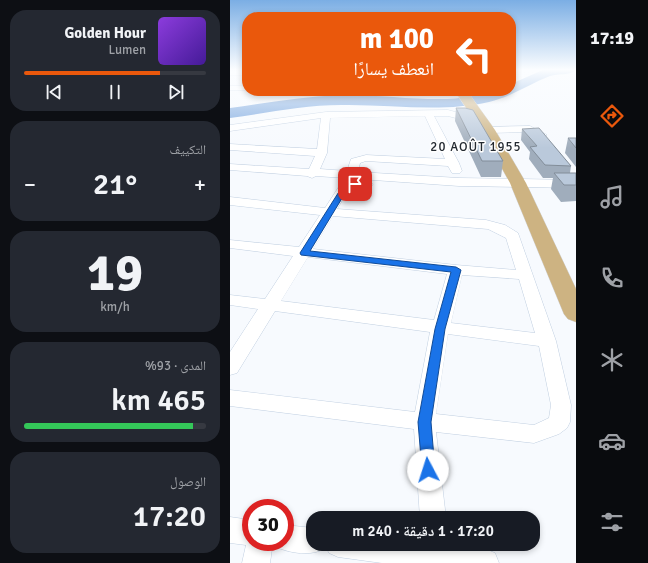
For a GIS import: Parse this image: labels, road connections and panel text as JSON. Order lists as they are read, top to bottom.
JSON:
{
  "districts": ["20 AOÛT 1955"],
  "page": {
    "tabs": "17:19",
    "turn": ["100 m", "انعطف يسارًا"],
    "song": ["Golden Hour", "Lumen"],
    "tile": [
      "التكييف",
      ["19", "km/h"],
      ["المدى · 93%", "465 km"],
      ["الوصول", "17:20"]
    ],
    "heat": ["−", "21°", "+"],
    "limit": "30",
    "trip": "17:20 · 1 دقيقة · 240 m"
  }
}
